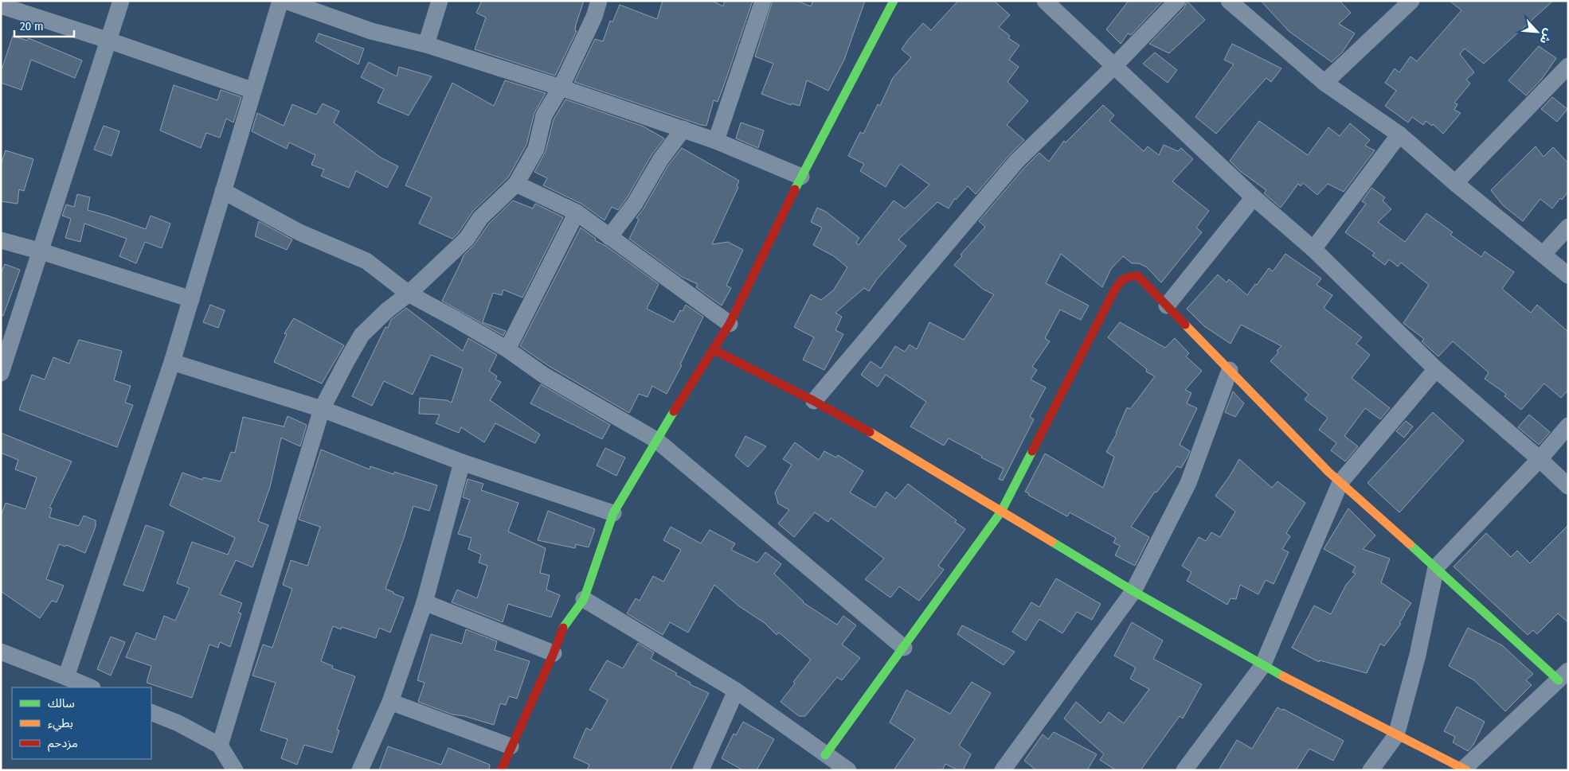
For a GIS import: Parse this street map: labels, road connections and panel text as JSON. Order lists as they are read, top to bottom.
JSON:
{
  "legend": ["سالك", "بطيء", "مزدحم"],
  "scale_bar": "20 m",
  "north": "bottom right"
}
